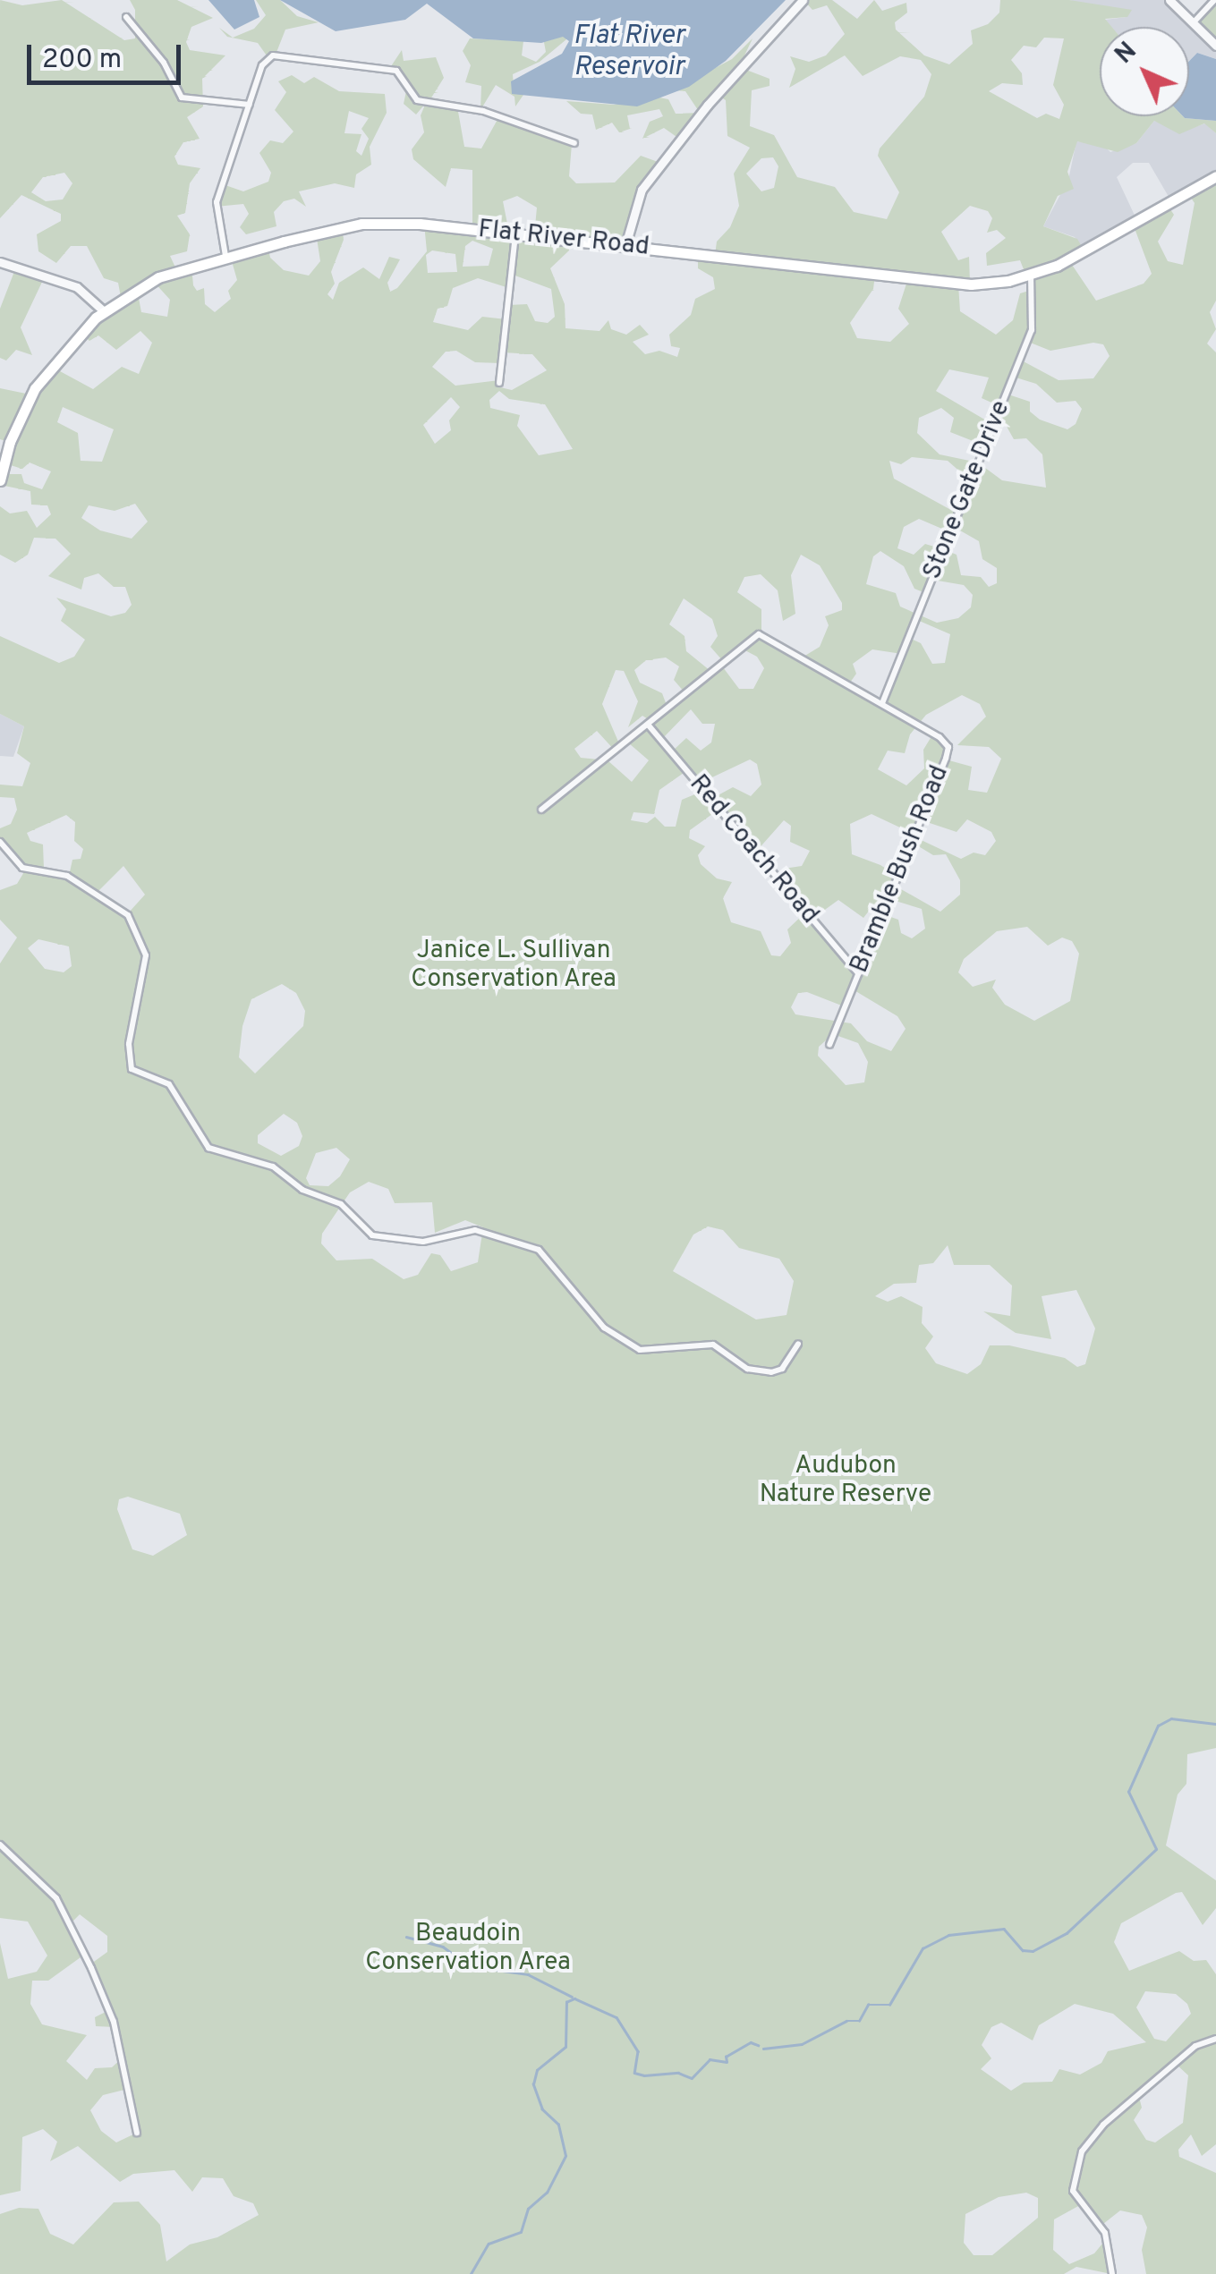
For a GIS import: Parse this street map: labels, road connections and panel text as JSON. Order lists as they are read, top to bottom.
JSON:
{
  "streets": {
    "main road": ["Flat River Road"],
    "street": ["Stone Gate Drive", "Red Coach Road", "Bramble Bush Road"]
  },
  "crossings": [
    ["Flat River Road", "Stone Gate Drive"],
    ["Stone Gate Drive", "Bramble Bush Road"],
    ["Red Coach Road", "Bramble Bush Road"]
  ],
  "water": ["Flat River Reservoir"],
  "parks": ["Janice L. Sullivan Conservation Area", "Audubon Nature Reserve", "Beaudoin Conservation Area"],
  "scale_bar": "200 m",
  "north": "top left"
}
